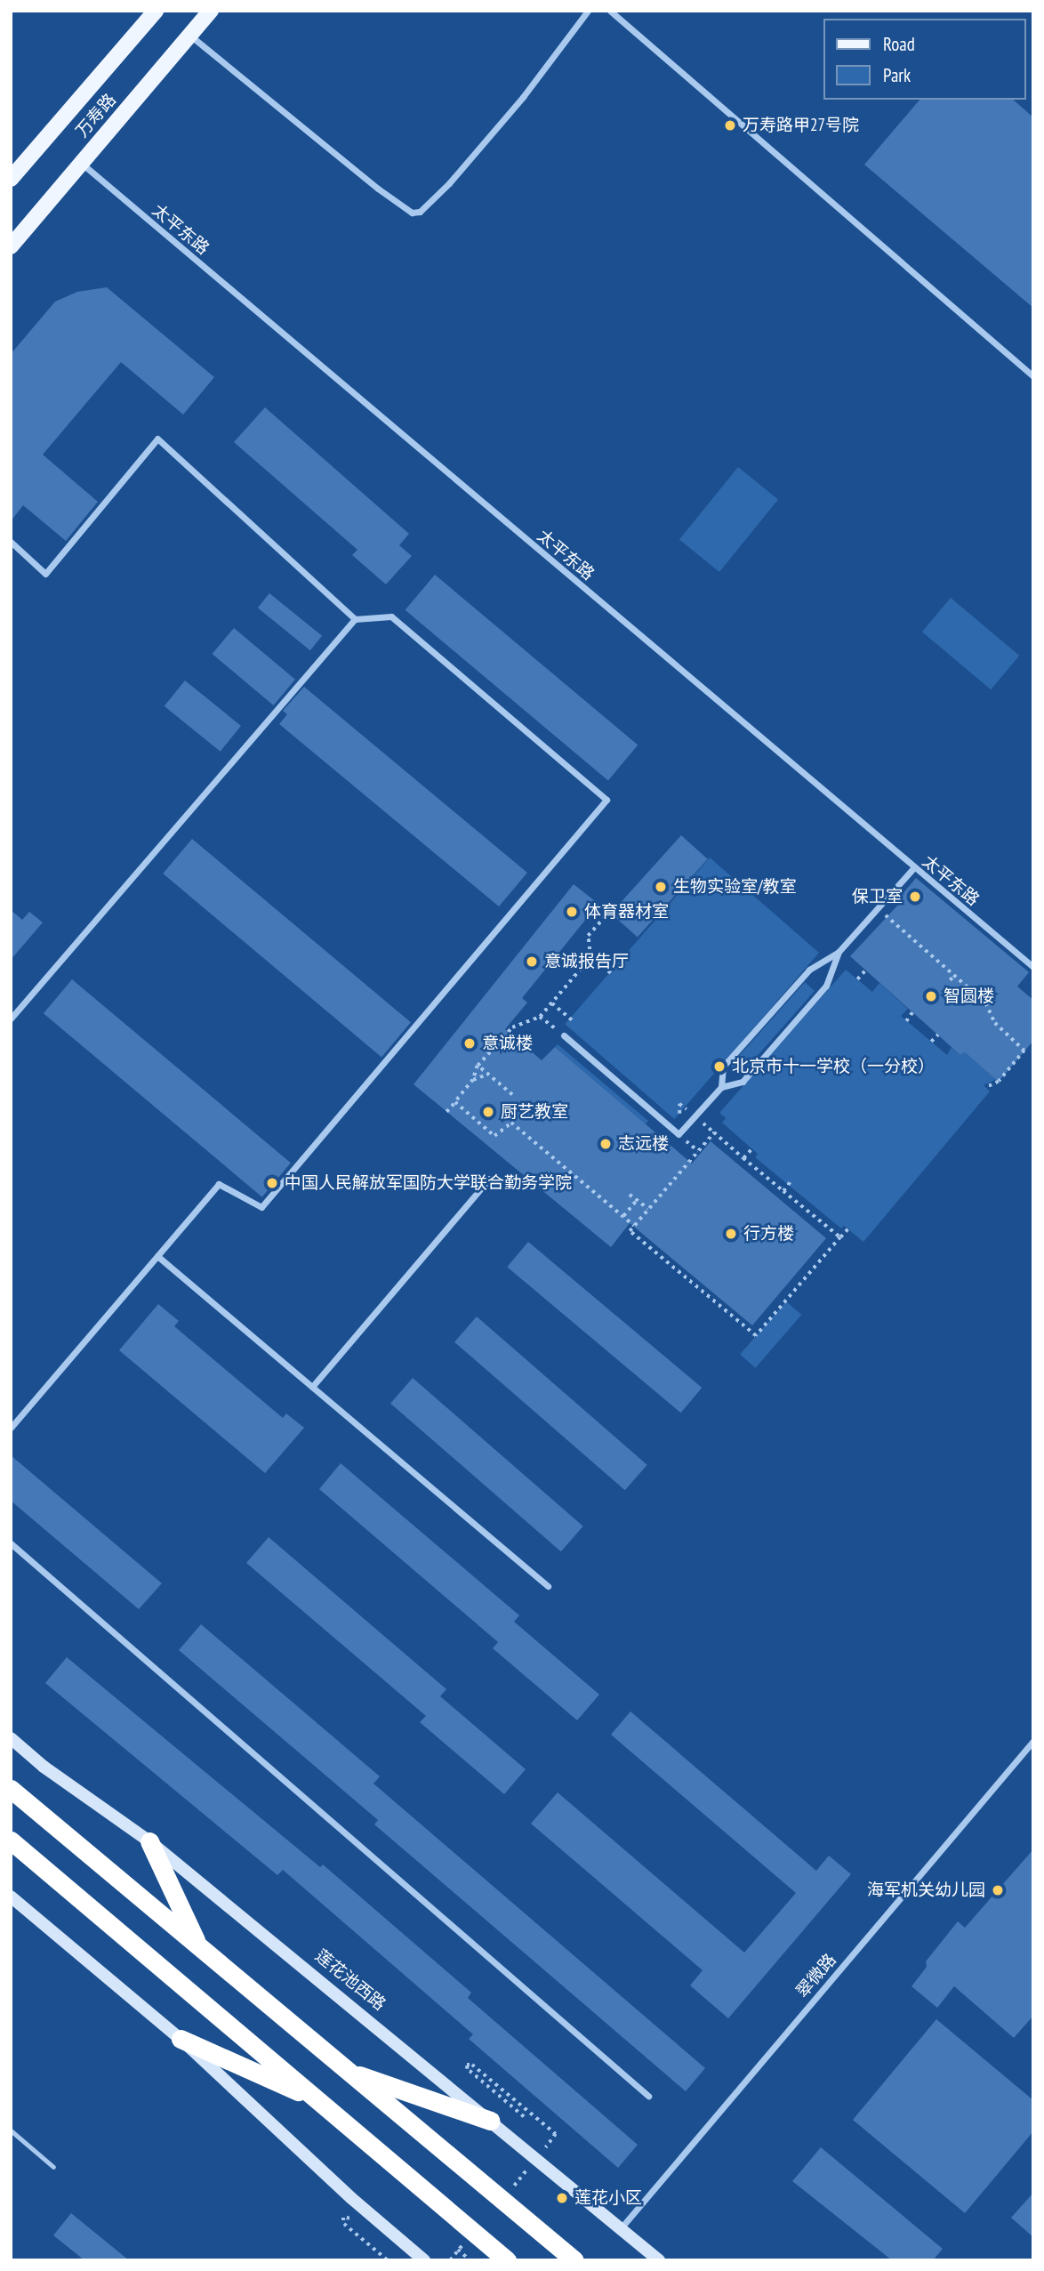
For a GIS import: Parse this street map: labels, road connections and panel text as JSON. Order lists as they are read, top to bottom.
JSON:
{
  "streets": {
    "main road": ["万寿路"],
    "street": ["太平东路", "翠微路", "莲花池西路"]
  },
  "crossings": [
    ["万寿路", "太平东路"],
    ["翠微路", "莲花池西路"]
  ],
  "places": [
    "万寿路甲27号院",
    "生物实验室/教室",
    "保卫室",
    "体育器材室",
    "意诚报告厅",
    "智圆楼",
    "意诚楼",
    "北京市十一学校（一分校）",
    "厨艺教室",
    "志远楼",
    "中国人民解放军国防大学联合勤务学院",
    "行方楼",
    "海军机关幼儿园",
    "莲花小区"
  ],
  "legend": ["Road", "Park"]
}
